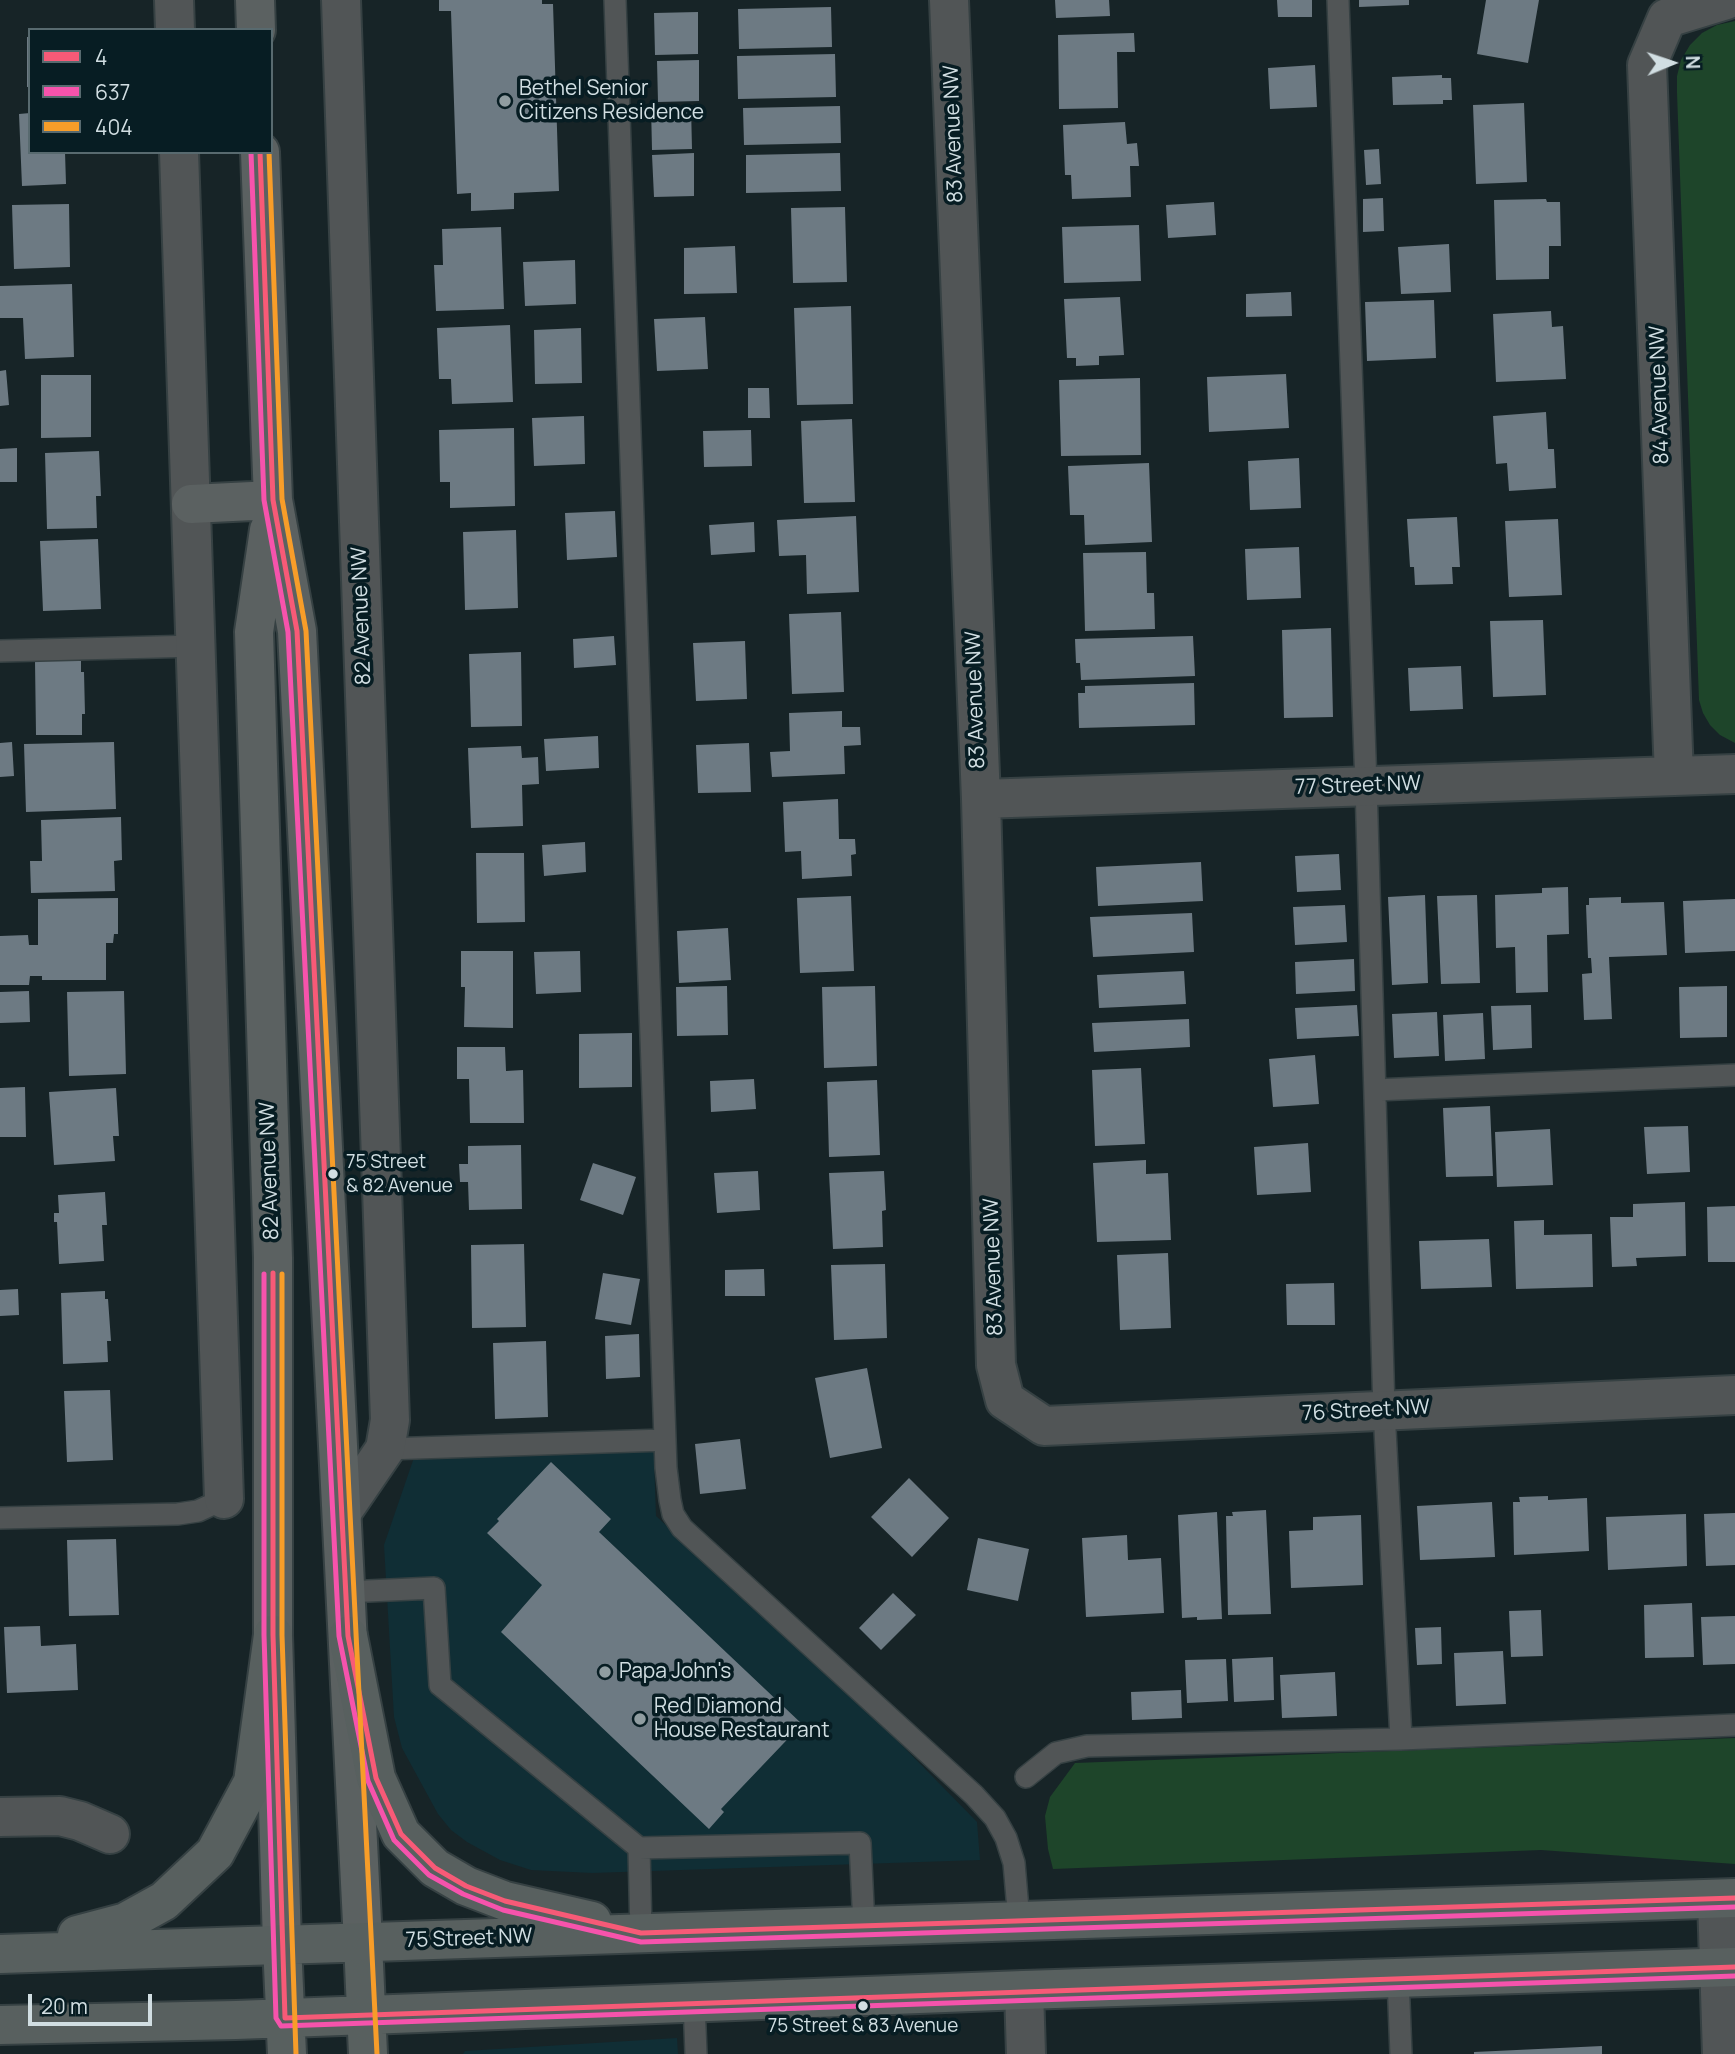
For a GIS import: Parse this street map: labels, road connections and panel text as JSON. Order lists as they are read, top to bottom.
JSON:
{
  "streets": {
    "main road": ["82 Avenue NW", "75 Street NW"],
    "street": [
      "83 Avenue NW",
      "84 Avenue NW",
      "77 Street NW",
      "76 Street NW"
    ]
  },
  "crossings": [
    ["83 Avenue NW", "77 Street NW"],
    ["83 Avenue NW", "76 Street NW"],
    ["84 Avenue NW", "77 Street NW"],
    ["82 Avenue NW", "75 Street NW"]
  ],
  "places": [
    "Bethel Senior Citizens Residence",
    "75 Street & 82 Avenue",
    "Papa John's",
    "Red Diamond House Restaurant",
    "75 Street & 83 Avenue"
  ],
  "lines": ["transit line 4", "transit line 637", "transit line 404"],
  "legend": ["4", "637", "404"],
  "scale_bar": "20 m",
  "north": "right"
}
